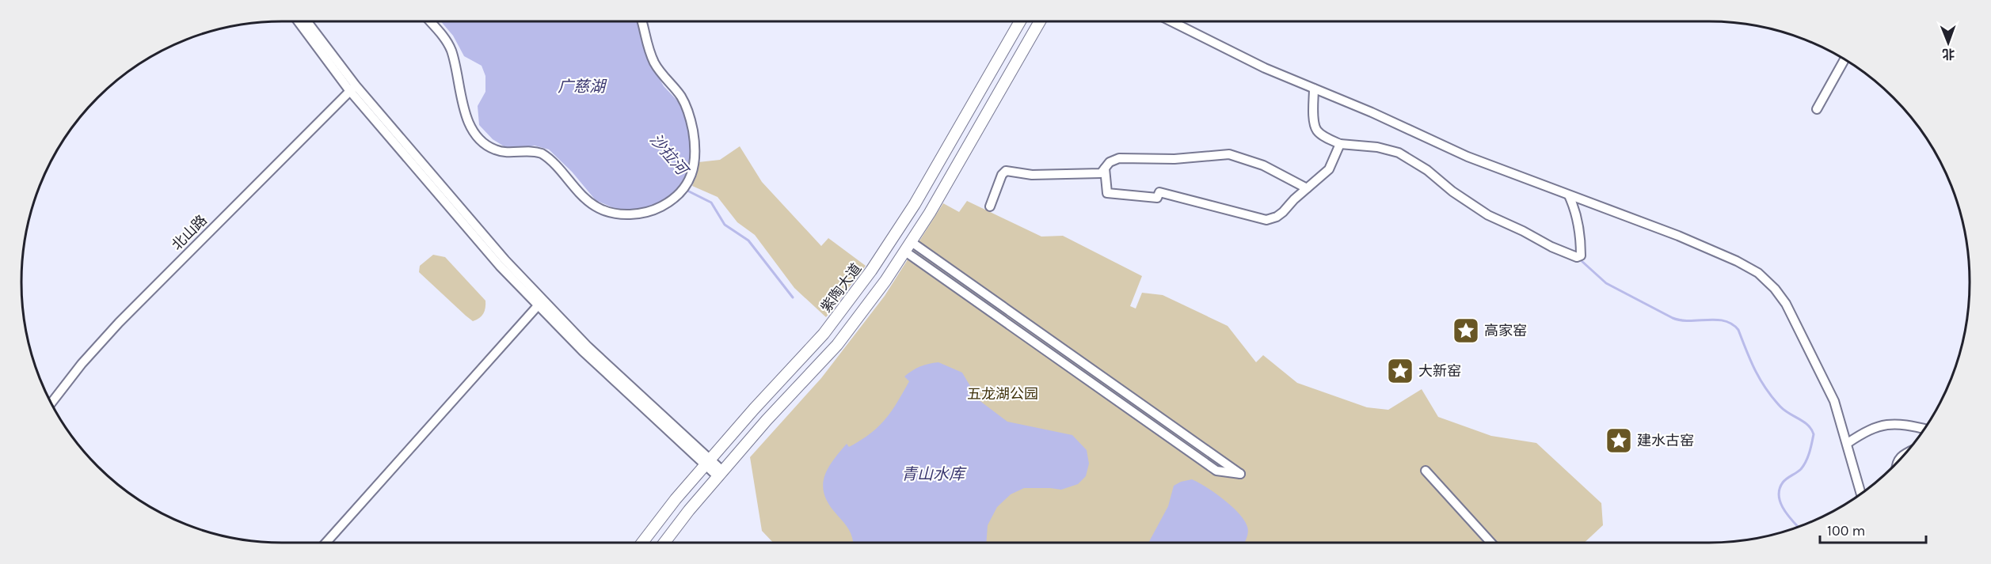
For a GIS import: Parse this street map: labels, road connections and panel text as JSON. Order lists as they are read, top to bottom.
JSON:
{
  "streets": {
    "main road": ["紫陶大道"],
    "street": ["北山路"]
  },
  "water": ["广慈湖", "沙拉河", "青山水库"],
  "parks": ["五龙湖公园"],
  "places": {
    "place": ["高家窑", "大新窑", "建水古窑"]
  },
  "scale_bar": "100 m",
  "north": "bottom"
}
